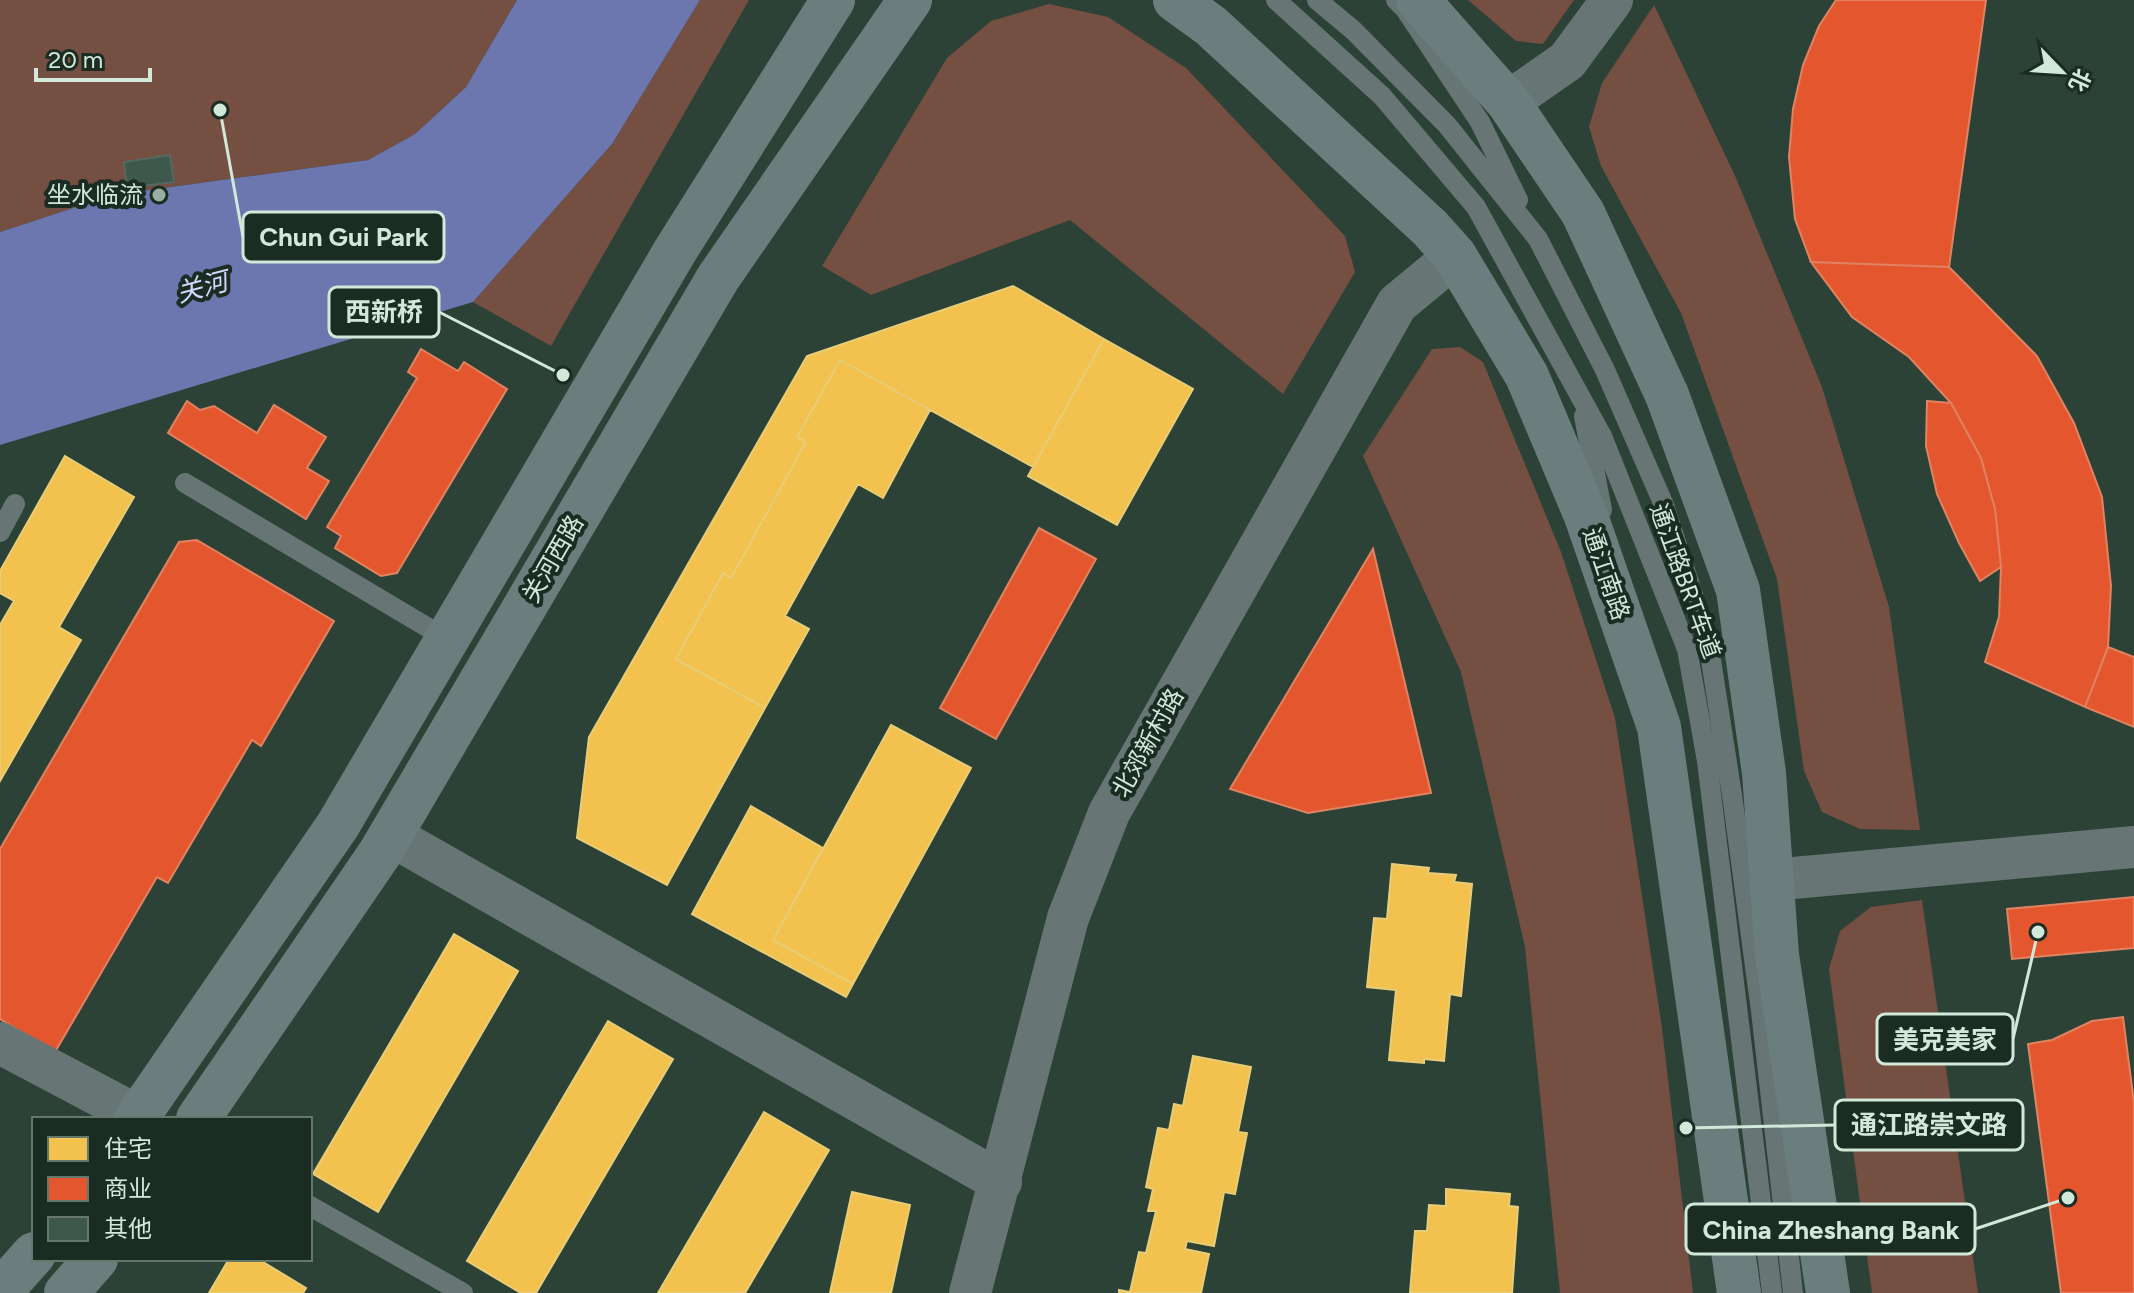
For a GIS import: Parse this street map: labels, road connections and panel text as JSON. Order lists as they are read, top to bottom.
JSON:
{
  "streets": {
    "main road": ["关河西路", "通江南路"],
    "street": ["北郊新村路"],
    "lane": ["通江路BRT车道"]
  },
  "crossings": [
    ["通江南路", "北郊新村路"]
  ],
  "water": ["关河"],
  "places": [
    "Chun Gui Park",
    "坐水临流",
    "西新桥",
    "美克美家",
    "通江路崇文路",
    "China Zheshang Bank"
  ],
  "legend": ["住宅", "商业", "其他"],
  "scale_bar": "20 m",
  "north": "bottom right"
}
